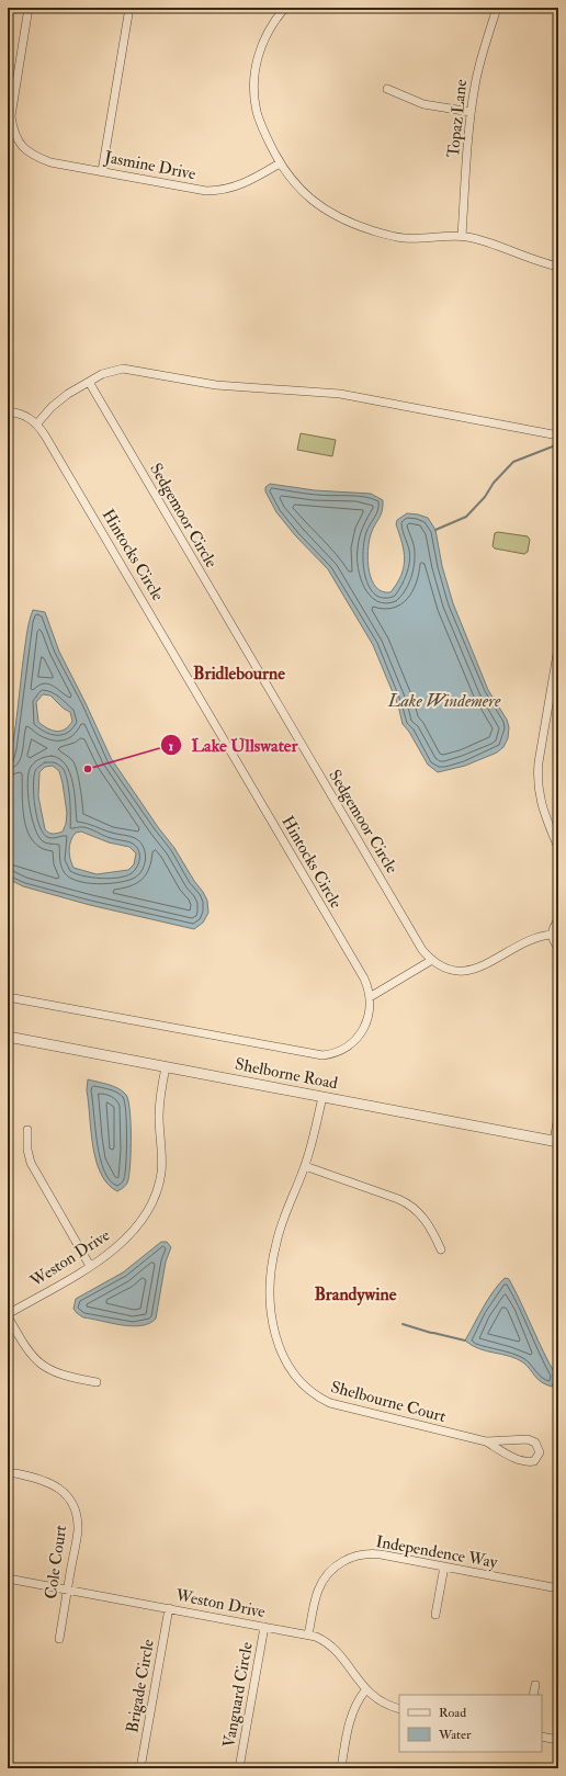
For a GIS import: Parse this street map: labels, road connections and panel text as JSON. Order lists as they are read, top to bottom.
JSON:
{
  "streets": {
    "street": [
      "Topaz Lane",
      "Jasmine Drive",
      "Sedgemoor Circle",
      "Hintocks Circle",
      "Shelborne Road",
      "Weston Drive",
      "Shelbourne Court",
      "Independence Way",
      "Cole Court",
      "Brigade Circle",
      "Vanguard Circle"
    ]
  },
  "crossings": [
    ["Shelborne Road", "Weston Drive"],
    ["Shelborne Road", "Shelbourne Court"],
    ["Weston Drive", "Independence Way"],
    ["Weston Drive", "Cole Court"],
    ["Weston Drive", "Brigade Circle"],
    ["Weston Drive", "Vanguard Circle"]
  ],
  "districts": ["Bridlebourne", "Brandywine"],
  "water": ["Lake Windemere"],
  "places": ["Lake Ullswater"],
  "legend": ["Road", "Water"]
}
